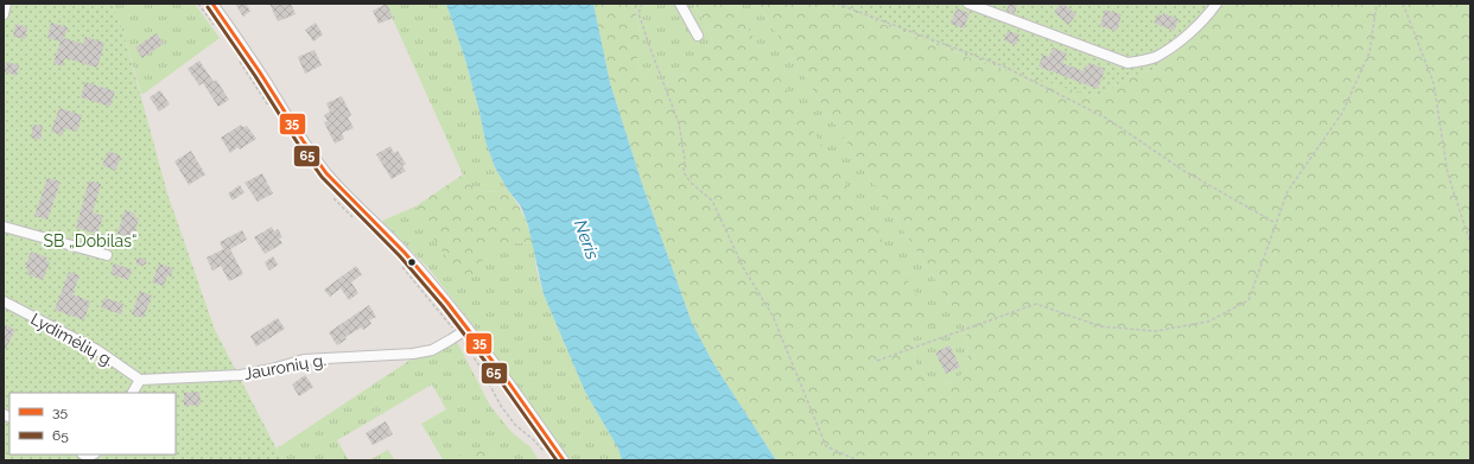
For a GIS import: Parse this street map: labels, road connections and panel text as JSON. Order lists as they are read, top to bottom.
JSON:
{
  "streets": {
    "street": ["Lydimėlių g.", "Jauronių g."]
  },
  "crossings": [
    ["Lydimėlių g.", "Jauronių g."]
  ],
  "water": ["Neris"],
  "parks": ["SB „Dobilas“"],
  "lines": ["transit line 35", "transit line 65"],
  "legend": ["35", "65"]
}
